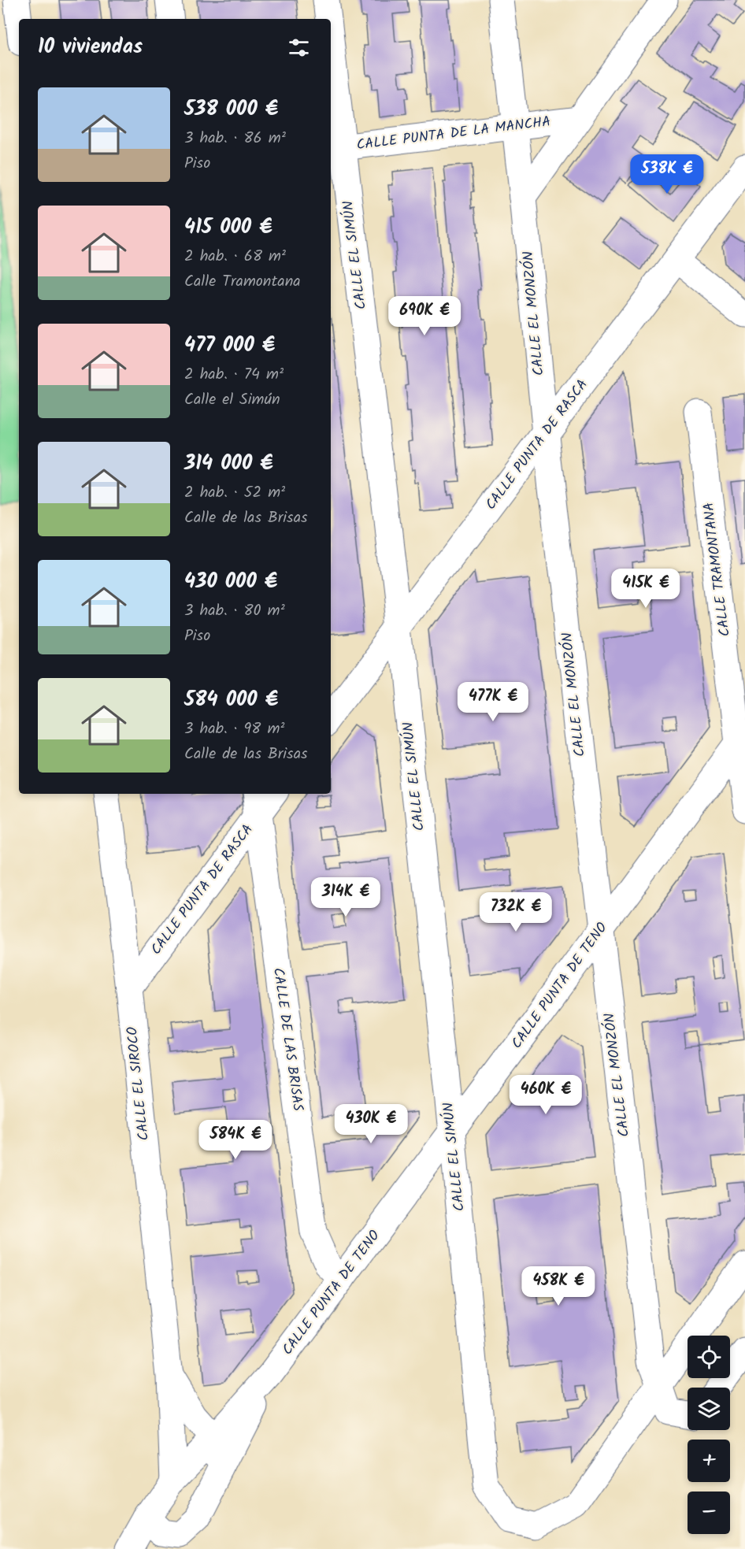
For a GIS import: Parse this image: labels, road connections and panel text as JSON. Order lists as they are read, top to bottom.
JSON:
{
  "streets": {
    "street": [
      "CALLE PUNTA DE LA MANCHA",
      "CALLE EL SIMÚN",
      "CALLE EL MONZÓN",
      "CALLE PUNTA DE RASCA",
      "CALLE TRAMONTANA",
      "CALLE PUNTA DE TENO",
      "CALLE DE LAS BRISAS",
      "CALLE EL SIROCO"
    ]
  },
  "crossings": [
    ["CALLE PUNTA DE LA MANCHA", "CALLE EL SIMÚN"],
    ["CALLE PUNTA DE LA MANCHA", "CALLE EL MONZÓN"],
    ["CALLE EL SIMÚN", "CALLE EL MONZÓN"],
    ["CALLE EL SIMÚN", "CALLE PUNTA DE RASCA"],
    ["CALLE EL SIMÚN", "CALLE PUNTA DE TENO"],
    ["CALLE EL MONZÓN", "CALLE PUNTA DE RASCA"],
    ["CALLE EL MONZÓN", "CALLE PUNTA DE TENO"],
    ["CALLE PUNTA DE RASCA", "CALLE DE LAS BRISAS"],
    ["CALLE PUNTA DE RASCA", "CALLE EL SIROCO"],
    ["CALLE TRAMONTANA", "CALLE PUNTA DE TENO"],
    ["CALLE PUNTA DE TENO", "CALLE DE LAS BRISAS"],
    ["CALLE PUNTA DE TENO", "CALLE EL SIROCO"]
  ],
  "page": {
    "heading": "10 viviendas",
    "list": [
      {
        "name": "538 000 €",
        "note": "3 hab. · 86 m² · Piso"
      },
      {
        "name": "415 000 €",
        "note": "2 hab. · 68 m² · Calle Tramontana"
      },
      {
        "name": "477 000 €",
        "note": "2 hab. · 74 m² · Calle el Simún"
      },
      {
        "name": "314 000 €",
        "note": "2 hab. · 52 m² · Calle de las Brisas"
      },
      {
        "name": "430 000 €",
        "note": "3 hab. · 80 m² · Piso"
      },
      {
        "name": "584 000 €",
        "note": "3 hab. · 98 m² · Calle de las Brisas"
      }
    ],
    "price": [
      "538K €",
      "690K €",
      "415K €",
      "477K €",
      "314K €",
      "732K €",
      "460K €",
      "430K €",
      "584K €",
      "458K €"
    ],
    "map_buttons": ["+", "−"]
  }
}
